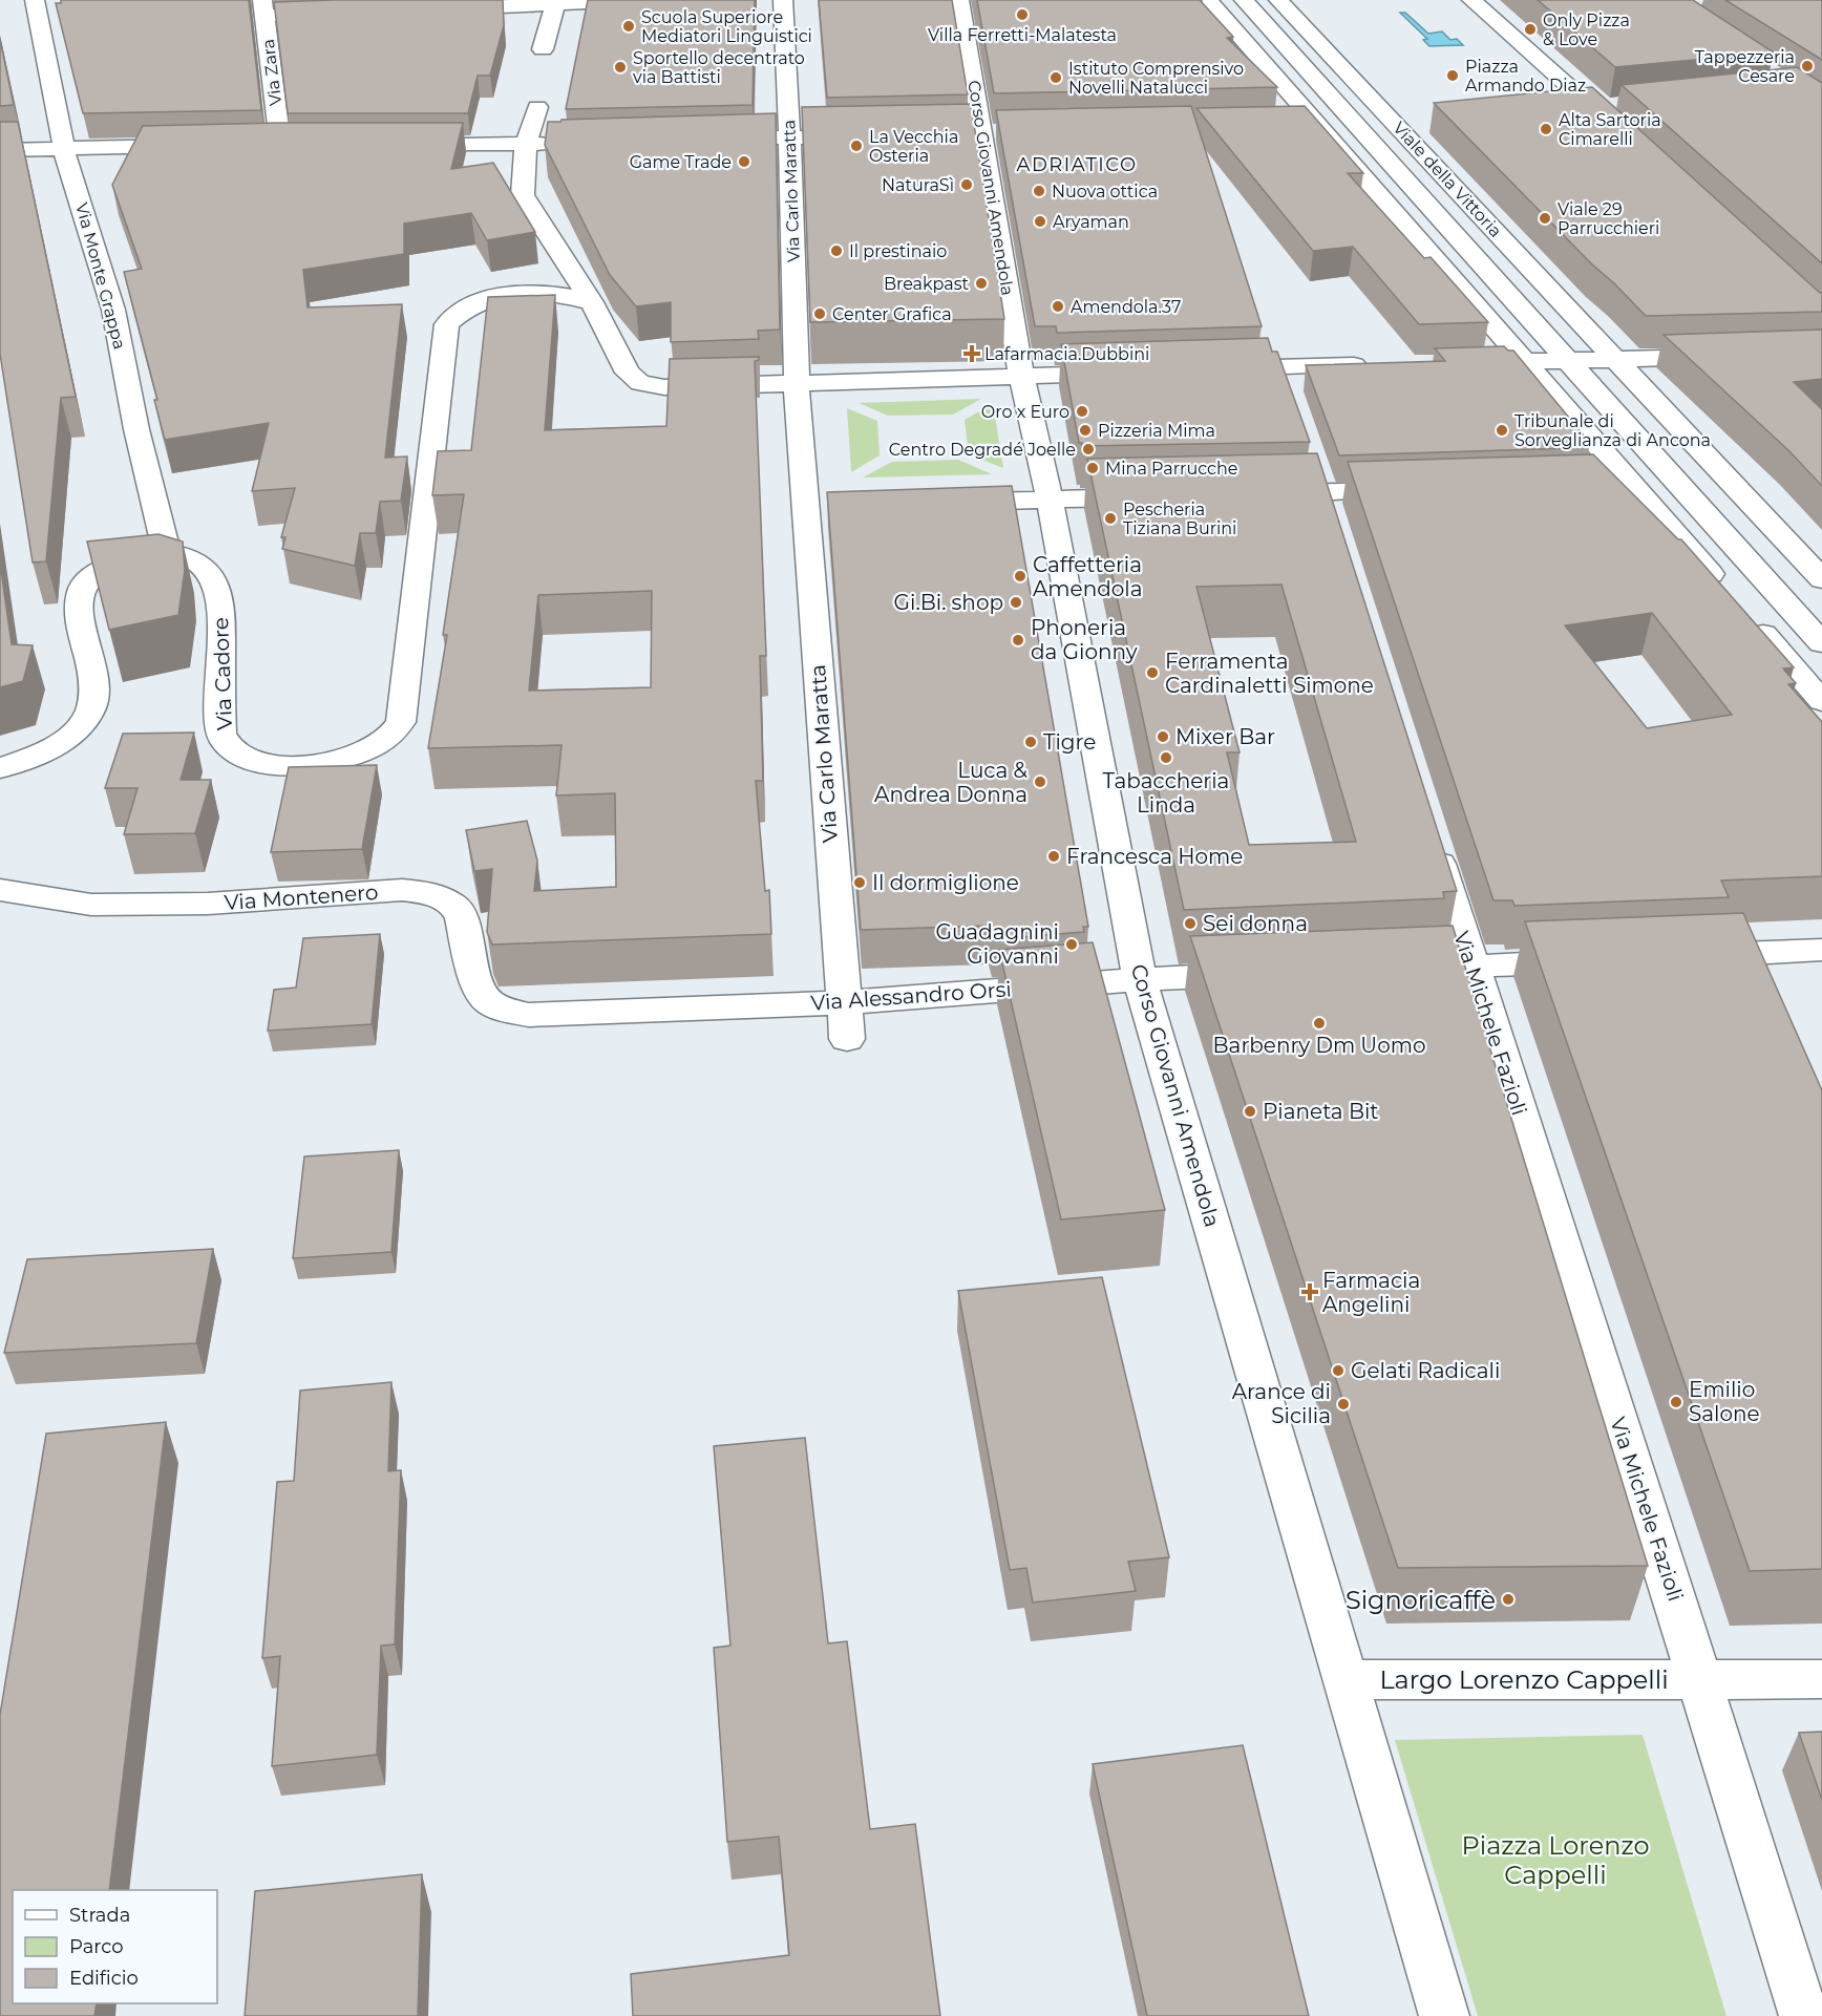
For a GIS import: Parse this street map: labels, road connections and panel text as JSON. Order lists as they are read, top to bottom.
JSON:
{
  "streets": {
    "street": [
      "Via Zara",
      "Viale della Vittoria",
      "Corso Giovanni Amendola",
      "Via Carlo Maratta",
      "Via Monte Grappa",
      "Via Cadore",
      "Via Montenero",
      "Via Alessandro Orsi",
      "Via Michele Fazioli",
      "Largo Lorenzo Cappelli"
    ]
  },
  "crossings": [
    ["Corso Giovanni Amendola", "Via Alessandro Orsi"],
    ["Corso Giovanni Amendola", "Largo Lorenzo Cappelli"],
    ["Via Carlo Maratta", "Via Alessandro Orsi"],
    ["Via Monte Grappa", "Via Cadore"],
    ["Via Montenero", "Via Alessandro Orsi"],
    ["Via Michele Fazioli", "Largo Lorenzo Cappelli"]
  ],
  "districts": ["ADRIATICO"],
  "parks": ["Piazza Lorenzo Cappelli"],
  "places": {
    "other": [
      "Villa Ferretti-Malatesta",
      "Scuola Superiore Mediatori Linguistici",
      "Only Pizza & Love",
      "Tappezzeria Cesare",
      "Sportello decentrato via Battisti",
      "Piazza Armando Diaz",
      "Istituto Comprensivo Novelli Natalucci",
      "Alta Sartoria Cimarelli",
      "La Vecchia Osteria",
      "Game Trade",
      "NaturaSì",
      "Nuova ottica",
      "Viale 29 Parrucchieri",
      "Aryaman",
      "Il prestinaio",
      "Breakpast",
      "Amendola.37",
      "Center Grafica",
      "Oro x Euro",
      "Pizzeria Mima",
      "Tribunale di Sorveglianza di Ancona",
      "Centro Degradé Joelle",
      "Mina Parrucche",
      "Pescheria Tiziana Burini",
      "Caffetteria Amendola",
      "Gi.Bi. shop",
      "Phoneria da Gionny",
      "Ferramenta Cardinaletti Simone",
      "Mixer Bar",
      "Tigre",
      "Tabaccheria Linda",
      "Luca & Andrea Donna",
      "Francesca Home",
      "Il dormiglione",
      "Sei donna",
      "Guadagnini Giovanni",
      "Barbenry Dm Uomo",
      "Pianeta Bit",
      "Gelati Radicali",
      "Emilio Salone",
      "Arance di Sicilia",
      "Signoricaffè"
    ],
    "health": ["Lafarmacia.Dubbini", "Farmacia Angelini"]
  },
  "legend": ["Strada", "Parco", "Edificio"]
}
